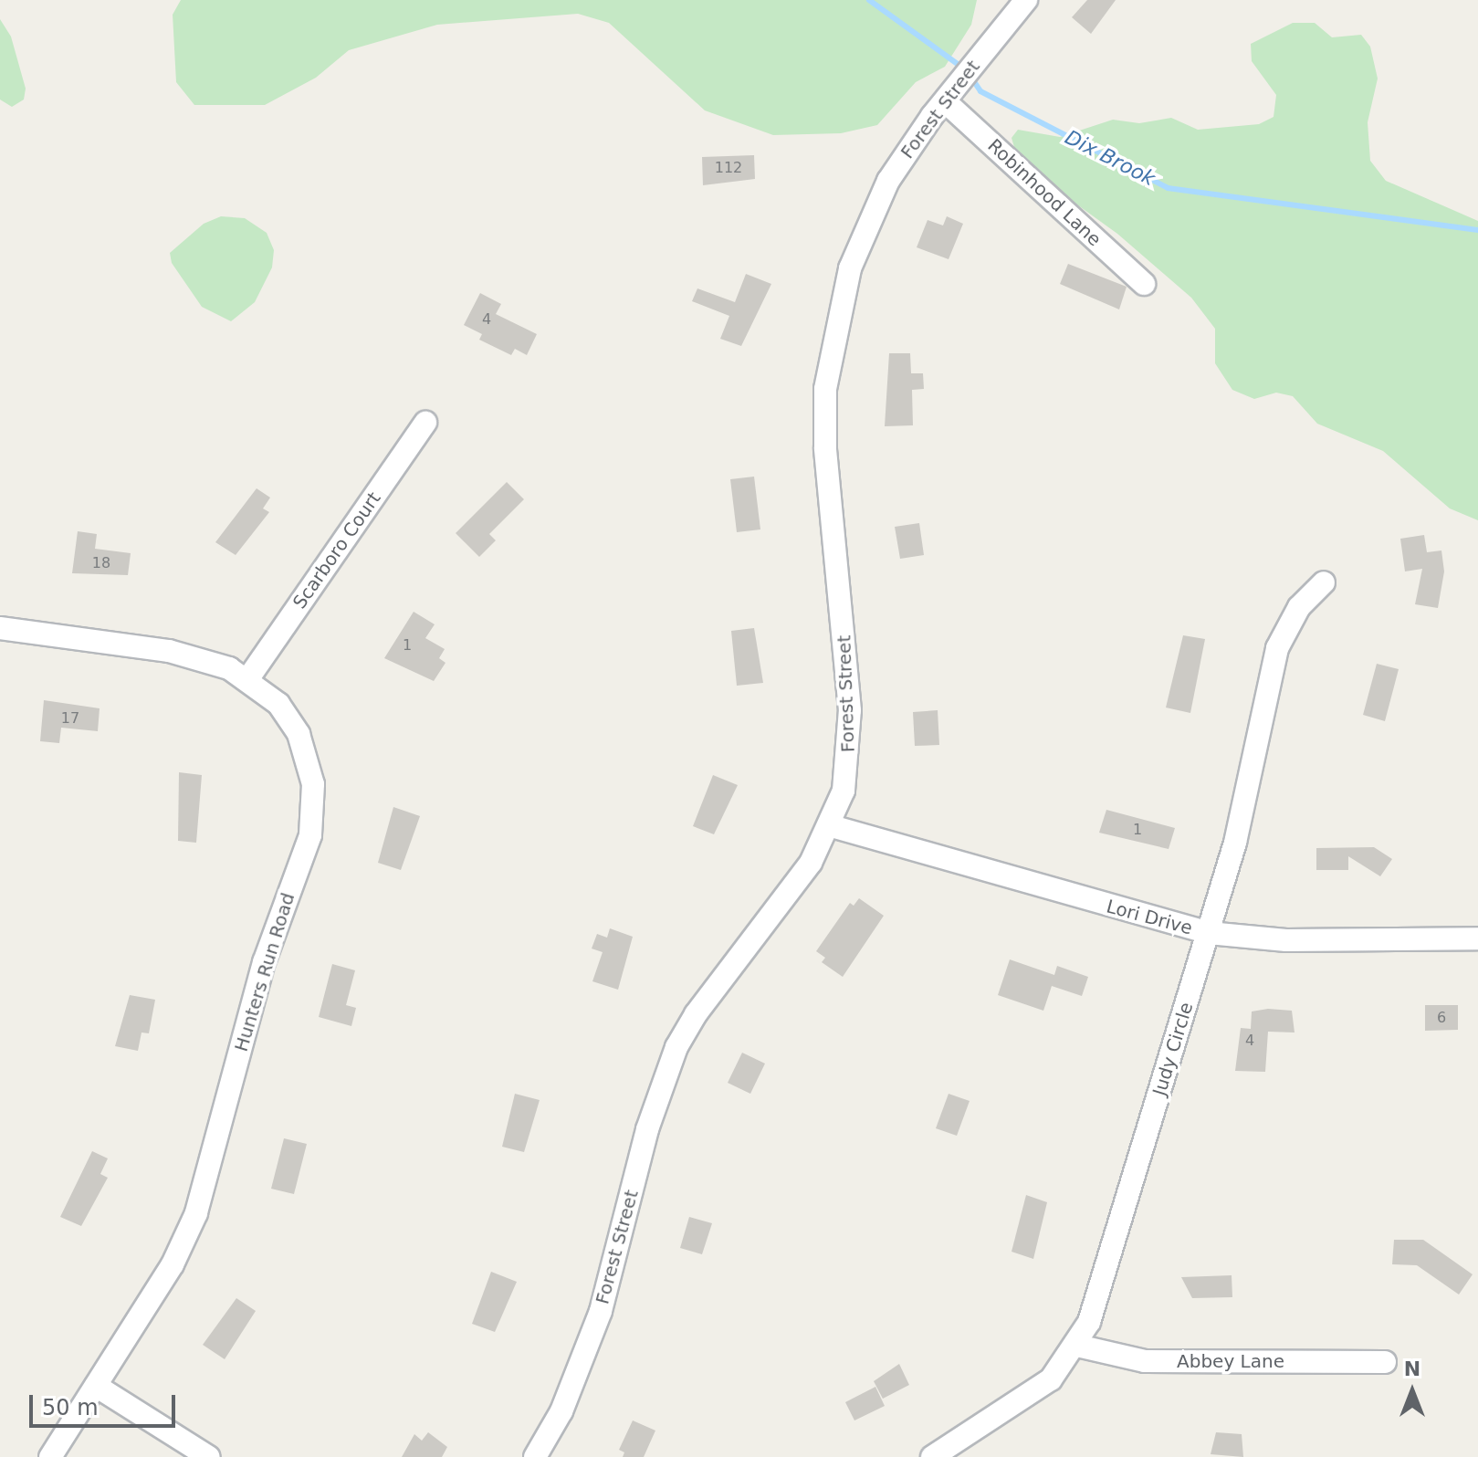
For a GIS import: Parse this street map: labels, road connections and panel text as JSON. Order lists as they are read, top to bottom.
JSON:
{
  "streets": {
    "street": [
      "Forest Street",
      "Robinhood Lane",
      "Scarboro Court",
      "Lori Drive",
      "Hunters Run Road",
      "Judy Circle",
      "Abbey Lane"
    ]
  },
  "crossings": [
    ["Forest Street", "Robinhood Lane"],
    ["Forest Street", "Lori Drive"],
    ["Scarboro Court", "Hunters Run Road"],
    ["Lori Drive", "Judy Circle"],
    ["Judy Circle", "Abbey Lane"]
  ],
  "water": ["Dix Brook"],
  "house_numbers": [
    "112",
    "4",
    "18",
    "1",
    "17",
    "1",
    "6",
    "4"
  ],
  "scale_bar": "50 m",
  "north": "top"
}
